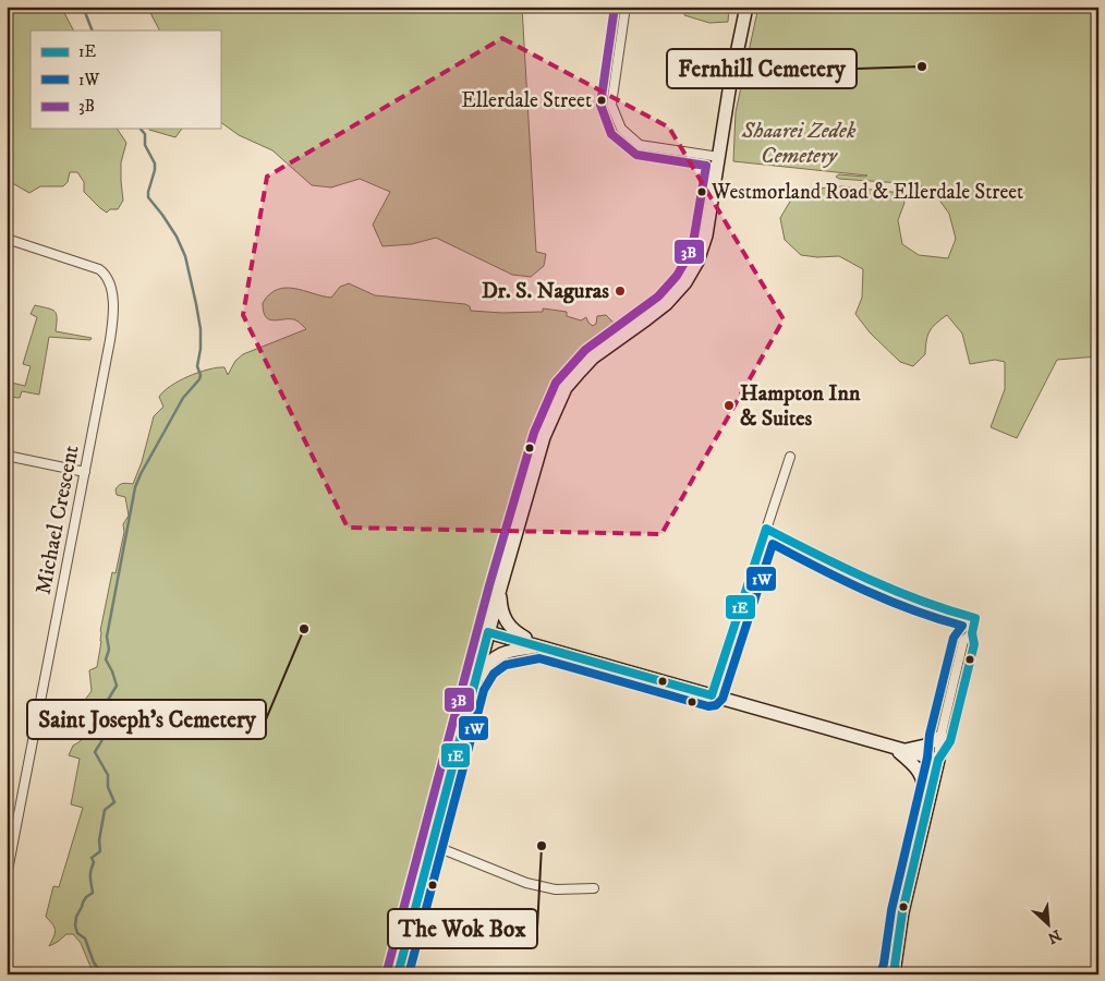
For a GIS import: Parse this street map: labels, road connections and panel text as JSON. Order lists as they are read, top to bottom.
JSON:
{
  "streets": {
    "street": ["Michael Crescent"]
  },
  "parks": ["Shaarei Zedek Cemetery"],
  "places": [
    "Fernhill Cemetery",
    "Ellerdale Street",
    "Westmorland Road & Ellerdale Street",
    "Dr. S. Naguras",
    "Hampton Inn & Suites",
    "Saint Joseph's Cemetery",
    "The Wok Box"
  ],
  "lines": ["transit line 3B", "transit line 1E", "transit line 1W"],
  "legend": ["1E", "1W", "3B"],
  "north": "bottom right"
}
